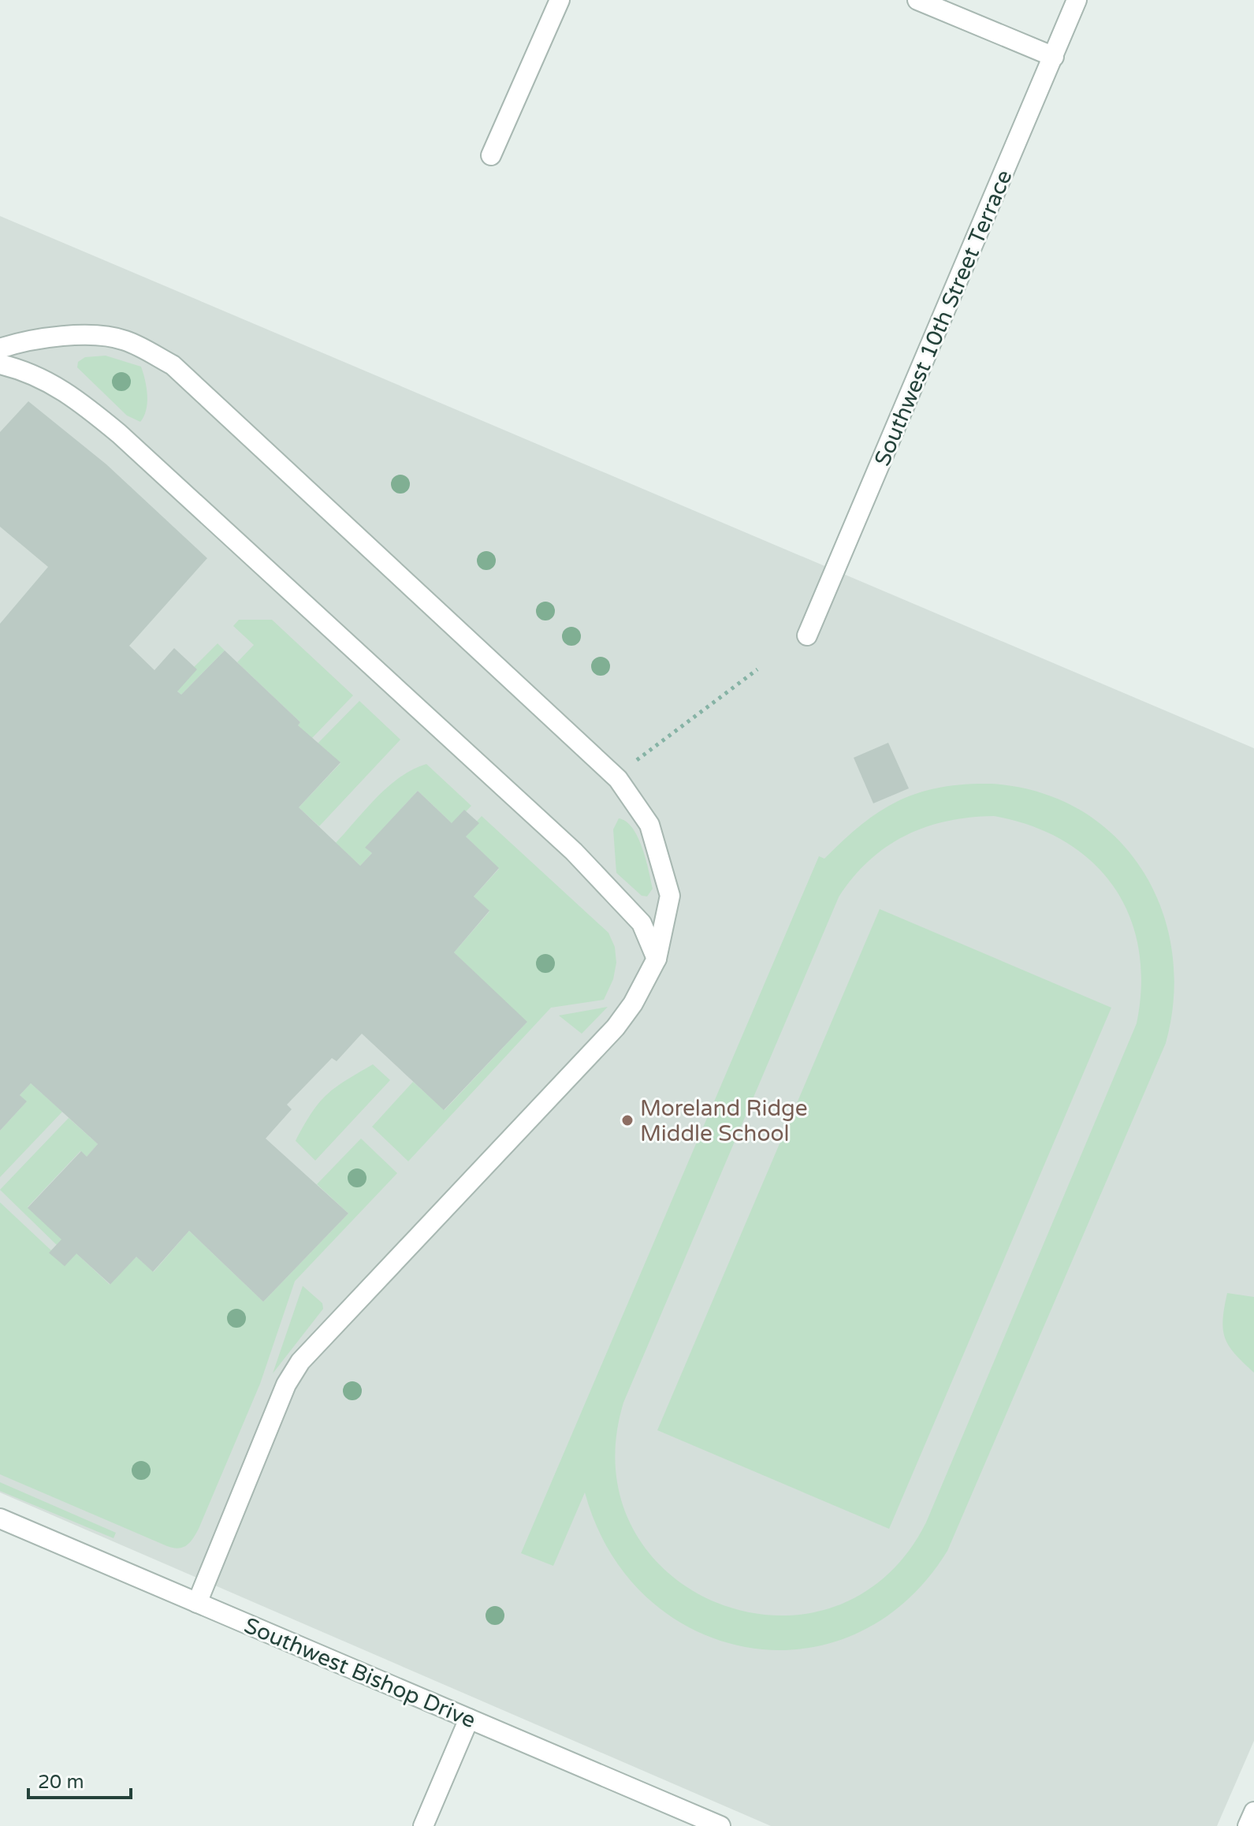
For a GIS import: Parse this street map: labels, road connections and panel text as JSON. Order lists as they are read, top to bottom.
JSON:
{
  "streets": {
    "street": ["Southwest 10th Street Terrace", "Southwest Bishop Drive"]
  },
  "places": ["Moreland Ridge Middle School"],
  "scale_bar": "20 m"
}
